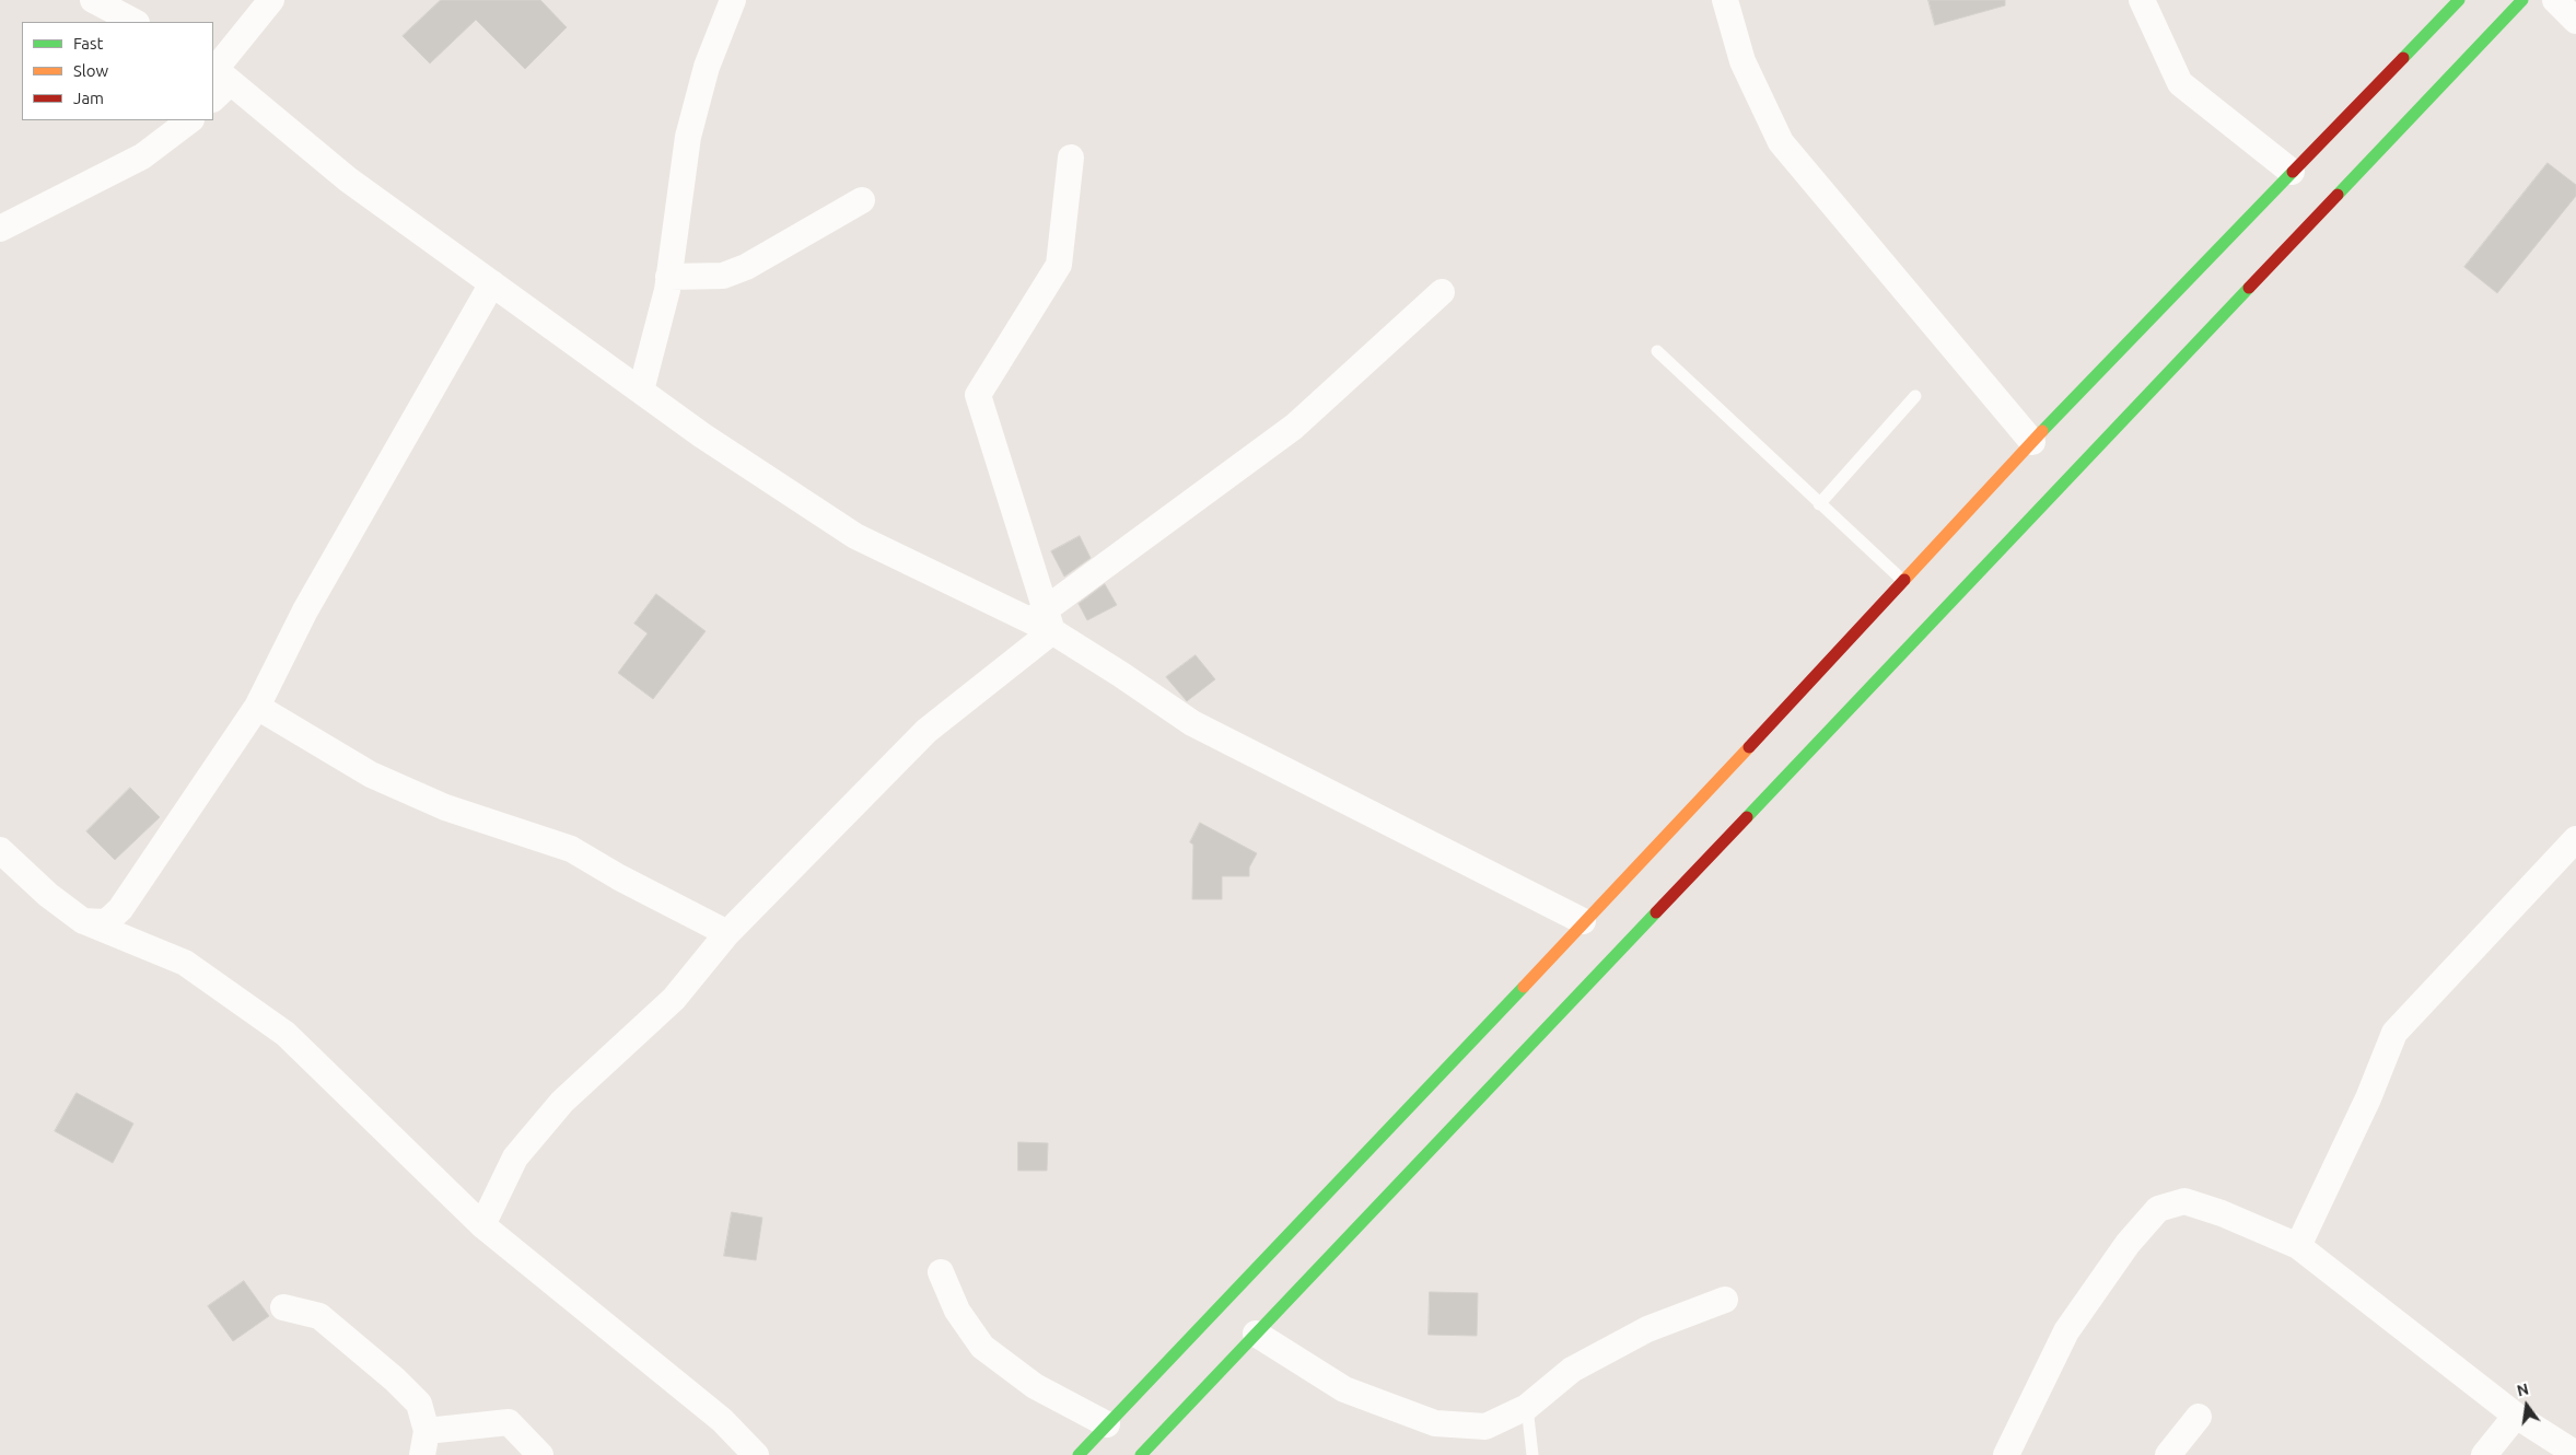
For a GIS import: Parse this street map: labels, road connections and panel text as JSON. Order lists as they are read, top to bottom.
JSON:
{
  "legend": ["Fast", "Slow", "Jam"],
  "north": "top"
}
